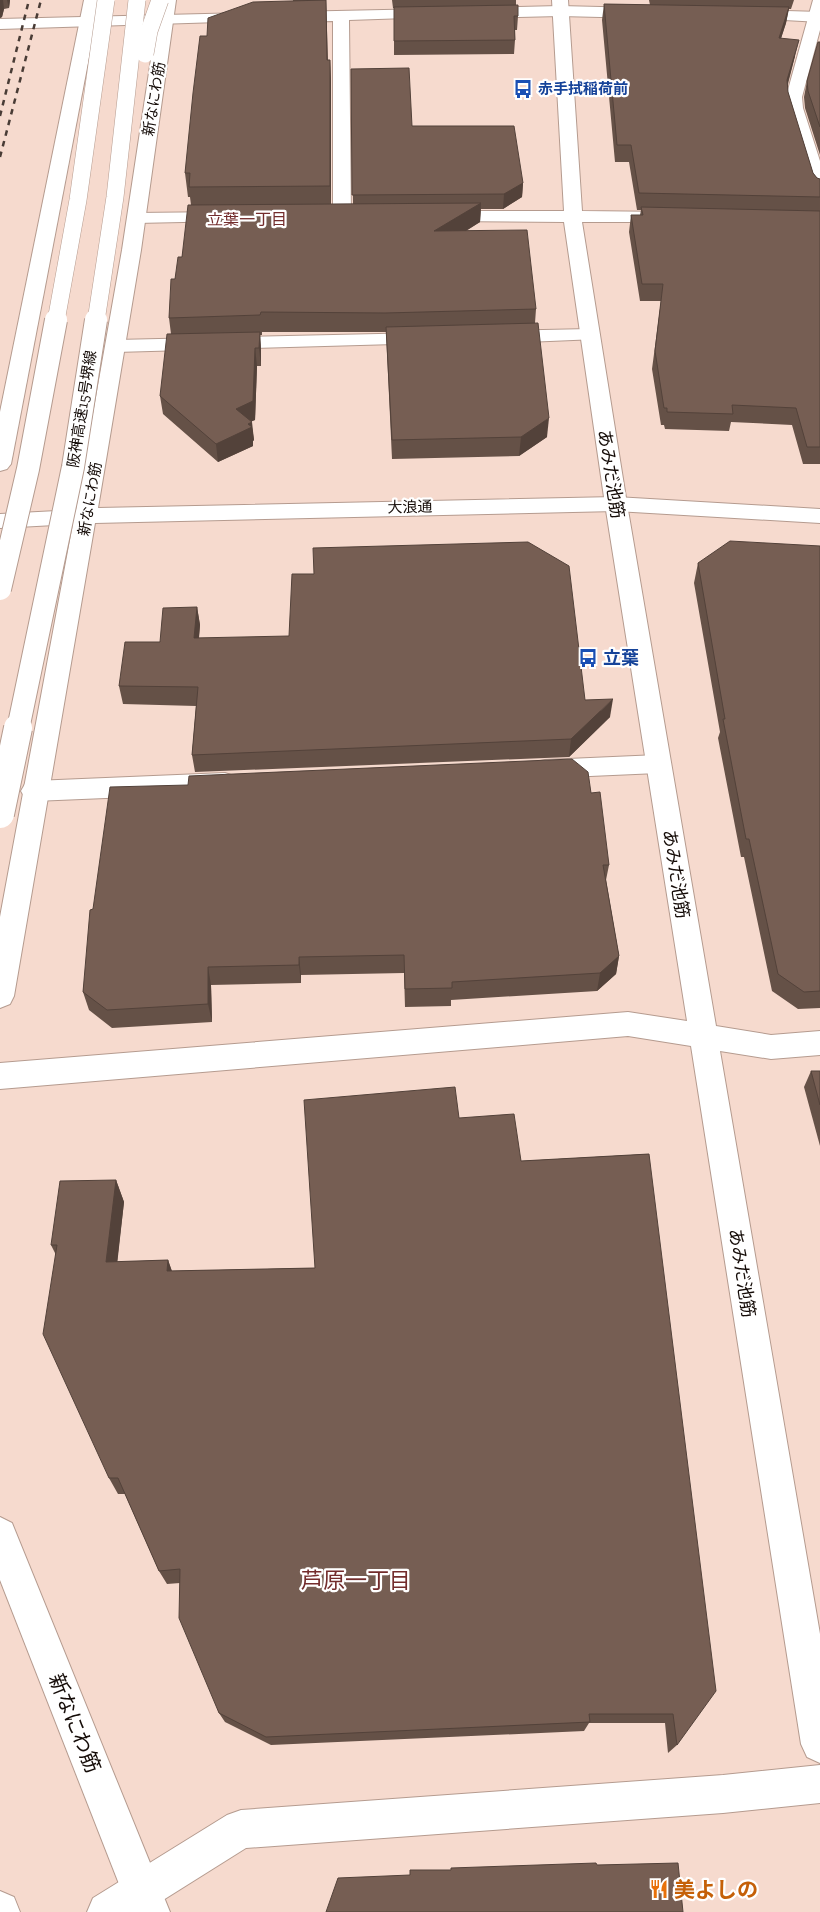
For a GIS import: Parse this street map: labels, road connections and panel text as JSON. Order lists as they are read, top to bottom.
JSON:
{
  "streets": {
    "main road": [
      "新なにわ筋",
      "阪神高速15号堺線",
      "あみだ池筋",
      "大浪通"
    ]
  },
  "crossings": [
    ["新なにわ筋", "大浪通"],
    ["あみだ池筋", "大浪通"]
  ],
  "districts": ["立葉一丁目", "芦原一丁目"],
  "places": {
    "bus stop": ["赤手拭稲荷前", "立葉"],
    "restaurant": ["美よしの"]
  }
}
